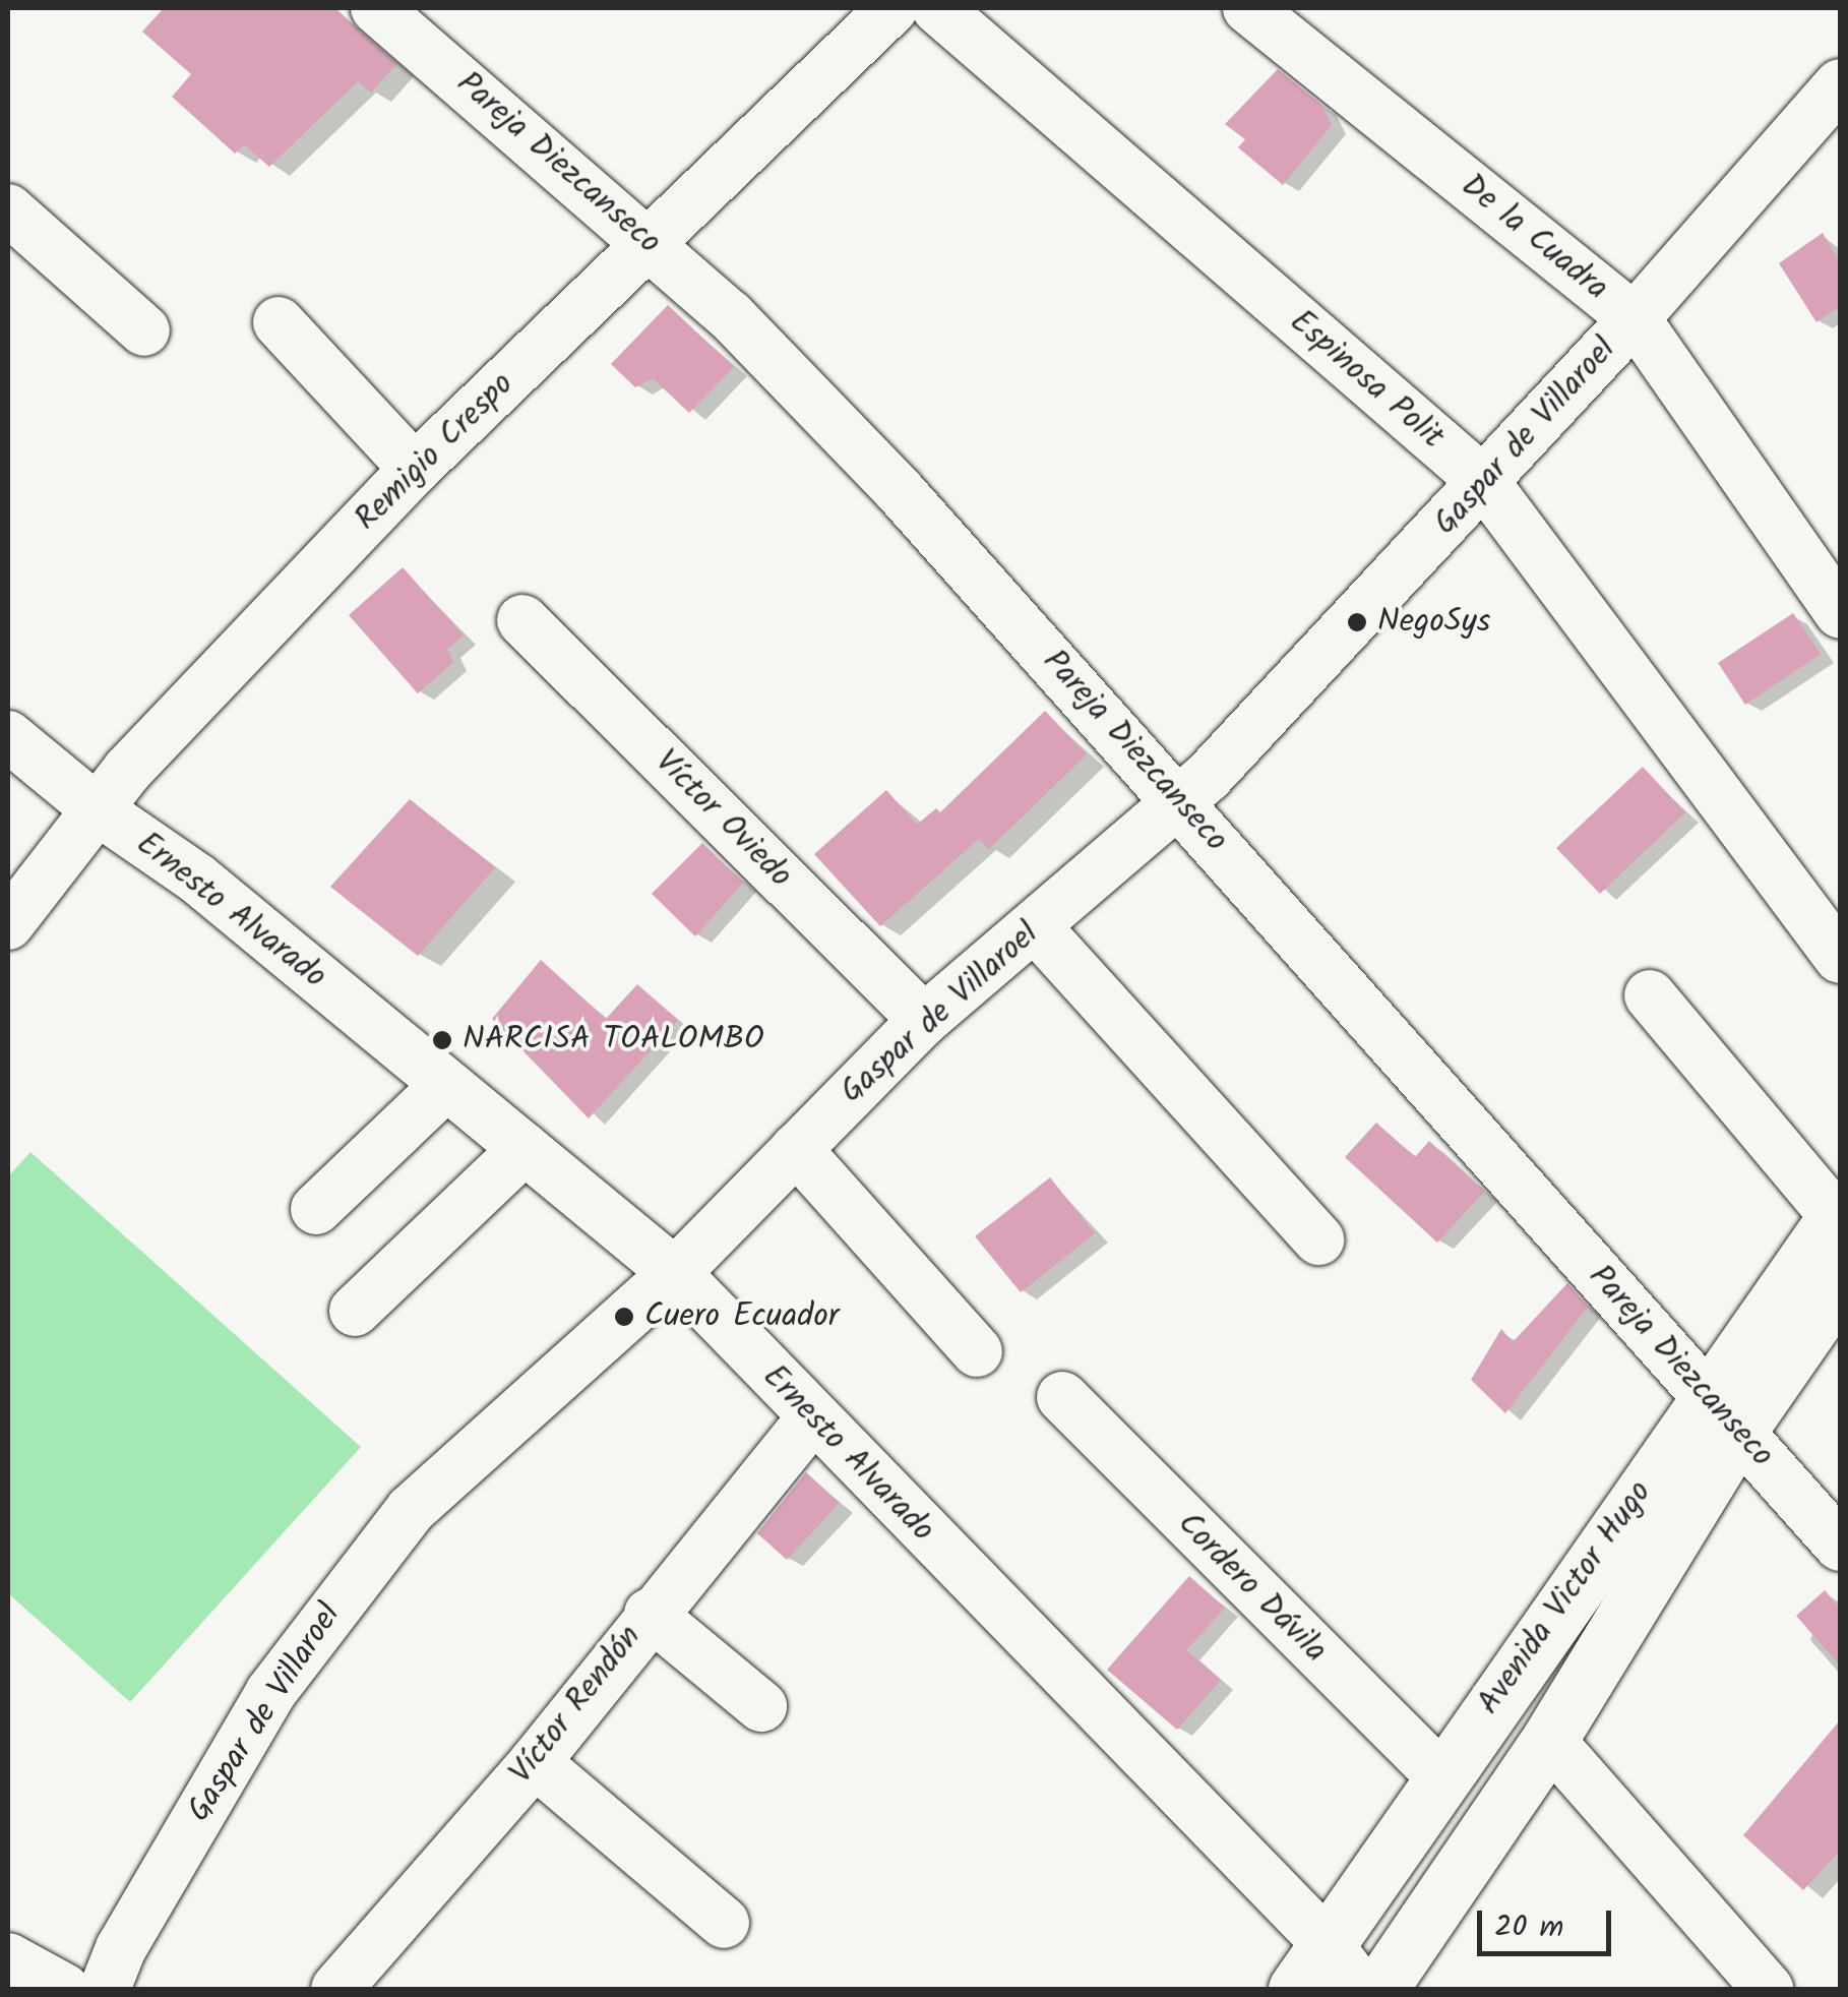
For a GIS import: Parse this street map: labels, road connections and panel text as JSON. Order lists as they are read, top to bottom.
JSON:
{
  "streets": {
    "main road": ["Avenida Victor Hugo"],
    "street": [
      "Pareja Diezcanseco",
      "De la Cuadra",
      "Espinosa Polit",
      "Gaspar de Villaroel",
      "Remigio Crespo",
      "Víctor Oviedo",
      "Ernesto Alvarado",
      "Cordero Dávila",
      "Víctor Rendón"
    ]
  },
  "crossings": [
    ["Pareja Diezcanseco", "Gaspar de Villaroel"],
    ["Pareja Diezcanseco", "Remigio Crespo"],
    ["Pareja Diezcanseco", "Avenida Victor Hugo"],
    ["De la Cuadra", "Gaspar de Villaroel"],
    ["Espinosa Polit", "Gaspar de Villaroel"],
    ["Gaspar de Villaroel", "Víctor Oviedo"],
    ["Gaspar de Villaroel", "Ernesto Alvarado"],
    ["Remigio Crespo", "Ernesto Alvarado"],
    ["Ernesto Alvarado", "Avenida Victor Hugo"],
    ["Ernesto Alvarado", "Víctor Rendón"],
    ["Cordero Dávila", "Avenida Victor Hugo"]
  ],
  "places": ["NegoSys", "NARCISA TOALOMBO", "Cuero Ecuador"],
  "scale_bar": "20 m"
}
